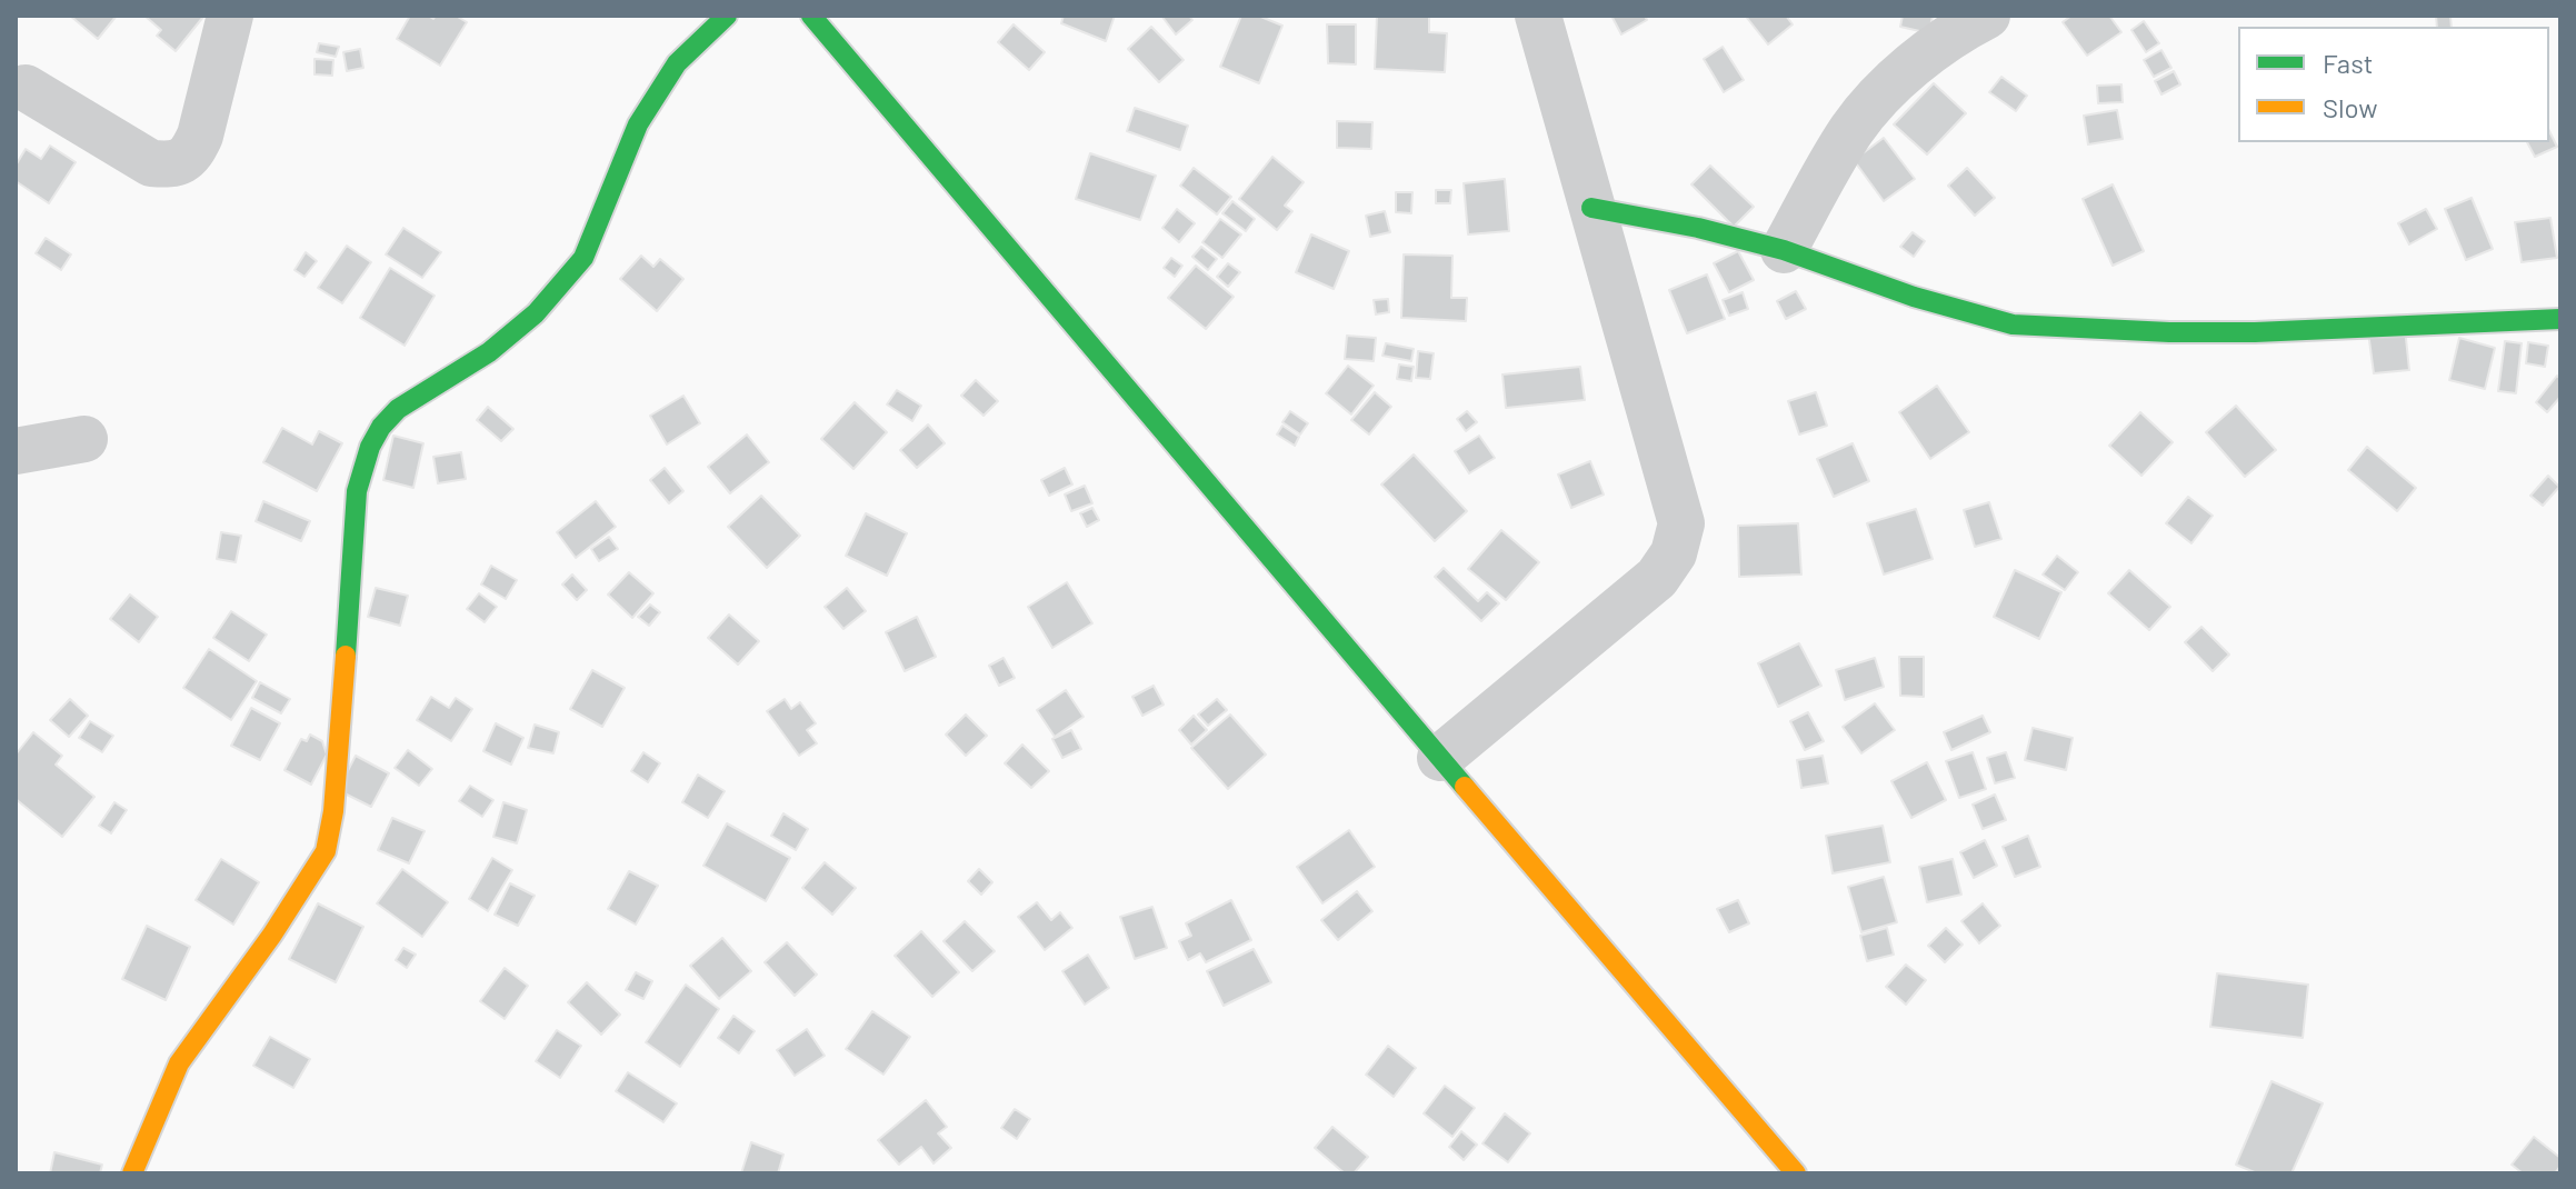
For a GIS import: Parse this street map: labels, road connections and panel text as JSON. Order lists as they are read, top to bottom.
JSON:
{
  "legend": ["Fast", "Slow"]
}
